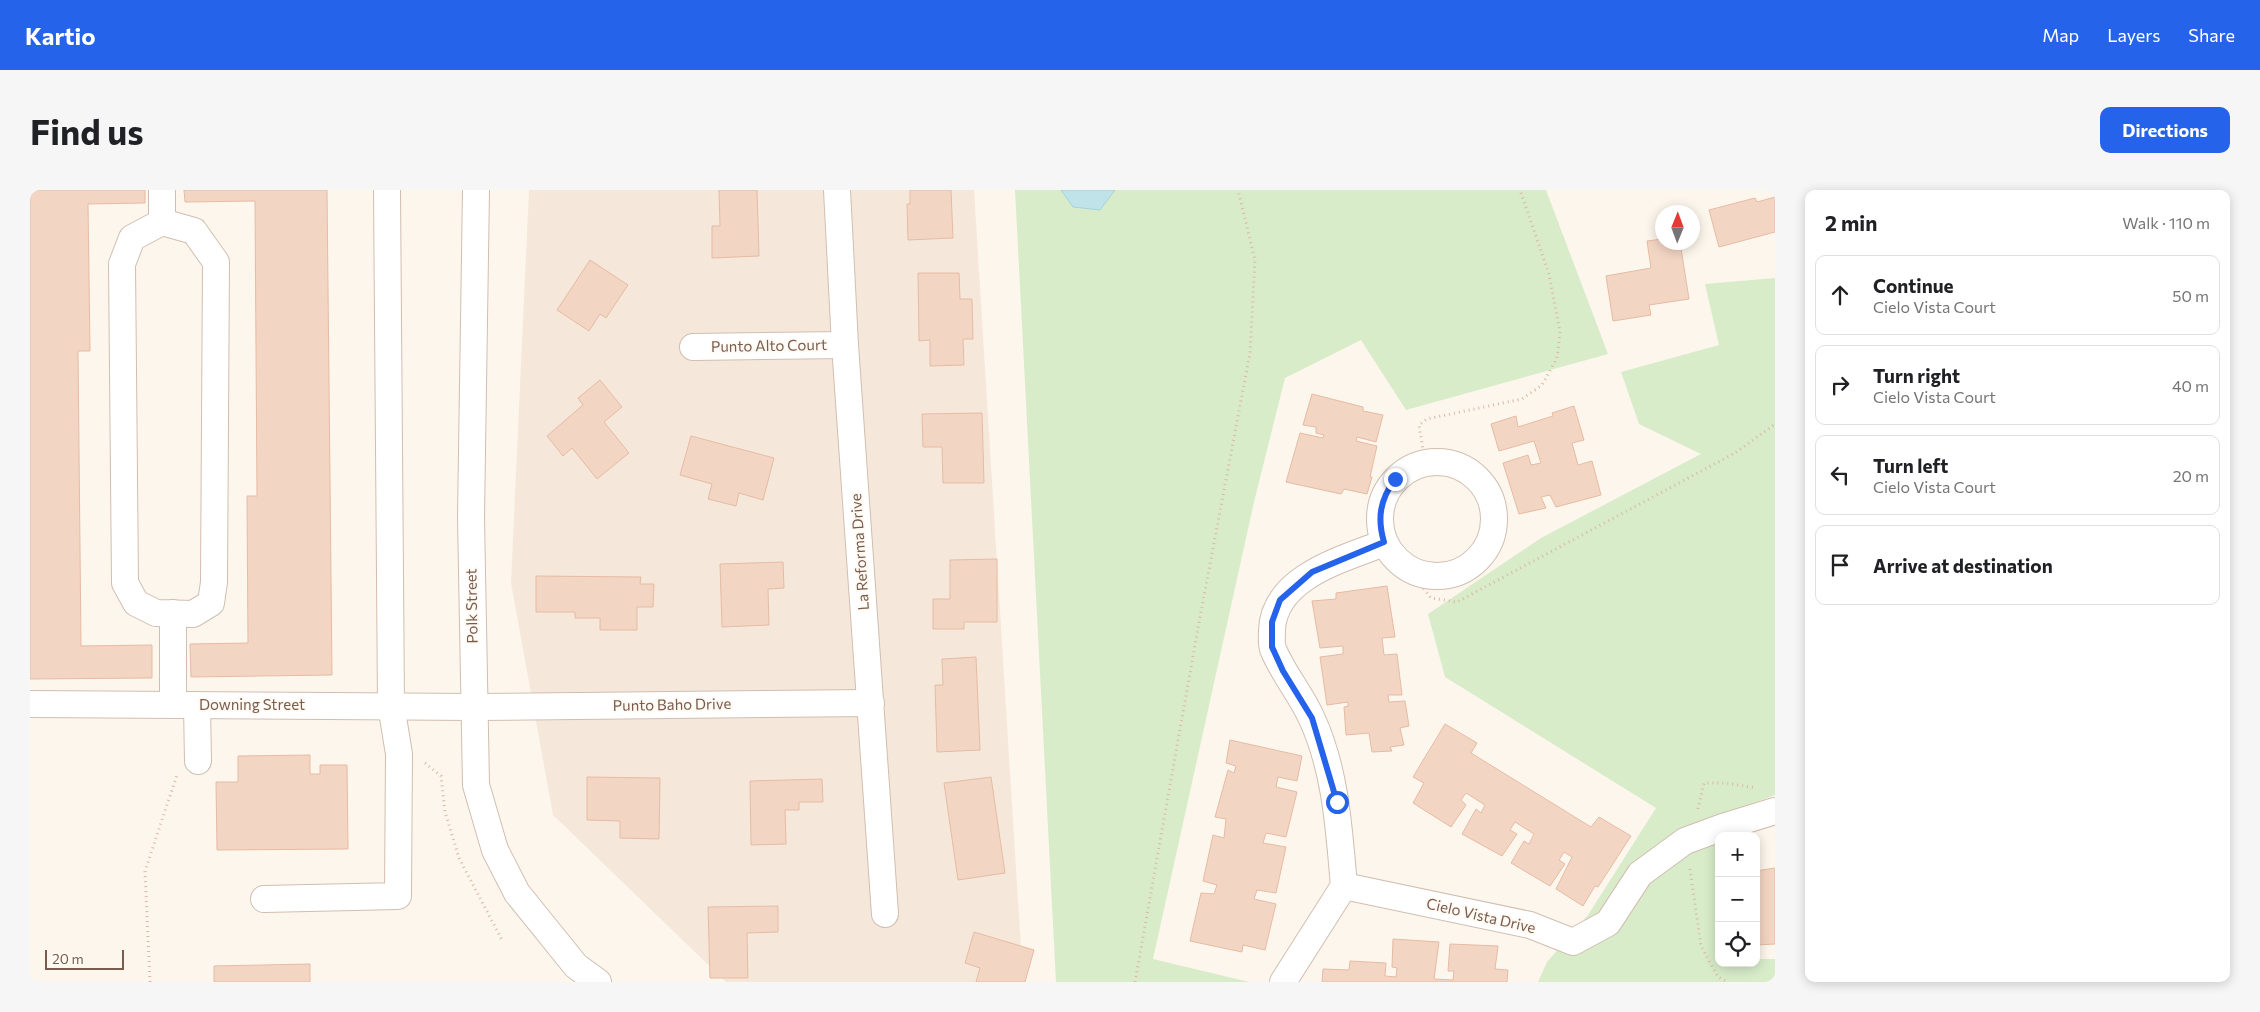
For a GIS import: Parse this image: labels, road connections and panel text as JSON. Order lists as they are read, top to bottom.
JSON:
{
  "streets": {
    "street": [
      "Punto Alto Court",
      "La Reforma Drive",
      "Polk Street",
      "Downing Street",
      "Punto Baho Drive",
      "Cielo Vista Drive"
    ]
  },
  "crossings": [
    ["Punto Alto Court", "La Reforma Drive"],
    ["La Reforma Drive", "Punto Baho Drive"],
    ["Polk Street", "Downing Street"],
    ["Polk Street", "Punto Baho Drive"],
    ["Downing Street", "Punto Baho Drive"]
  ],
  "scale_bar": "20 m",
  "north": "top",
  "page": {
    "header": "Kartio",
    "nav": ["Map", "Layers", "Share"],
    "buttons": "Directions",
    "title": "Find us",
    "heading": ["2 min", "Walk · 110 m"],
    "list": [
      ["Continue", "Cielo Vista Court", "50 m"],
      ["Turn right", "Cielo Vista Court", "40 m"],
      ["Turn left", "Cielo Vista Court", "20 m"],
      "Arrive at destination"
    ],
    "map_buttons": ["+", "−"],
    "scale": "20 m"
  }
}
